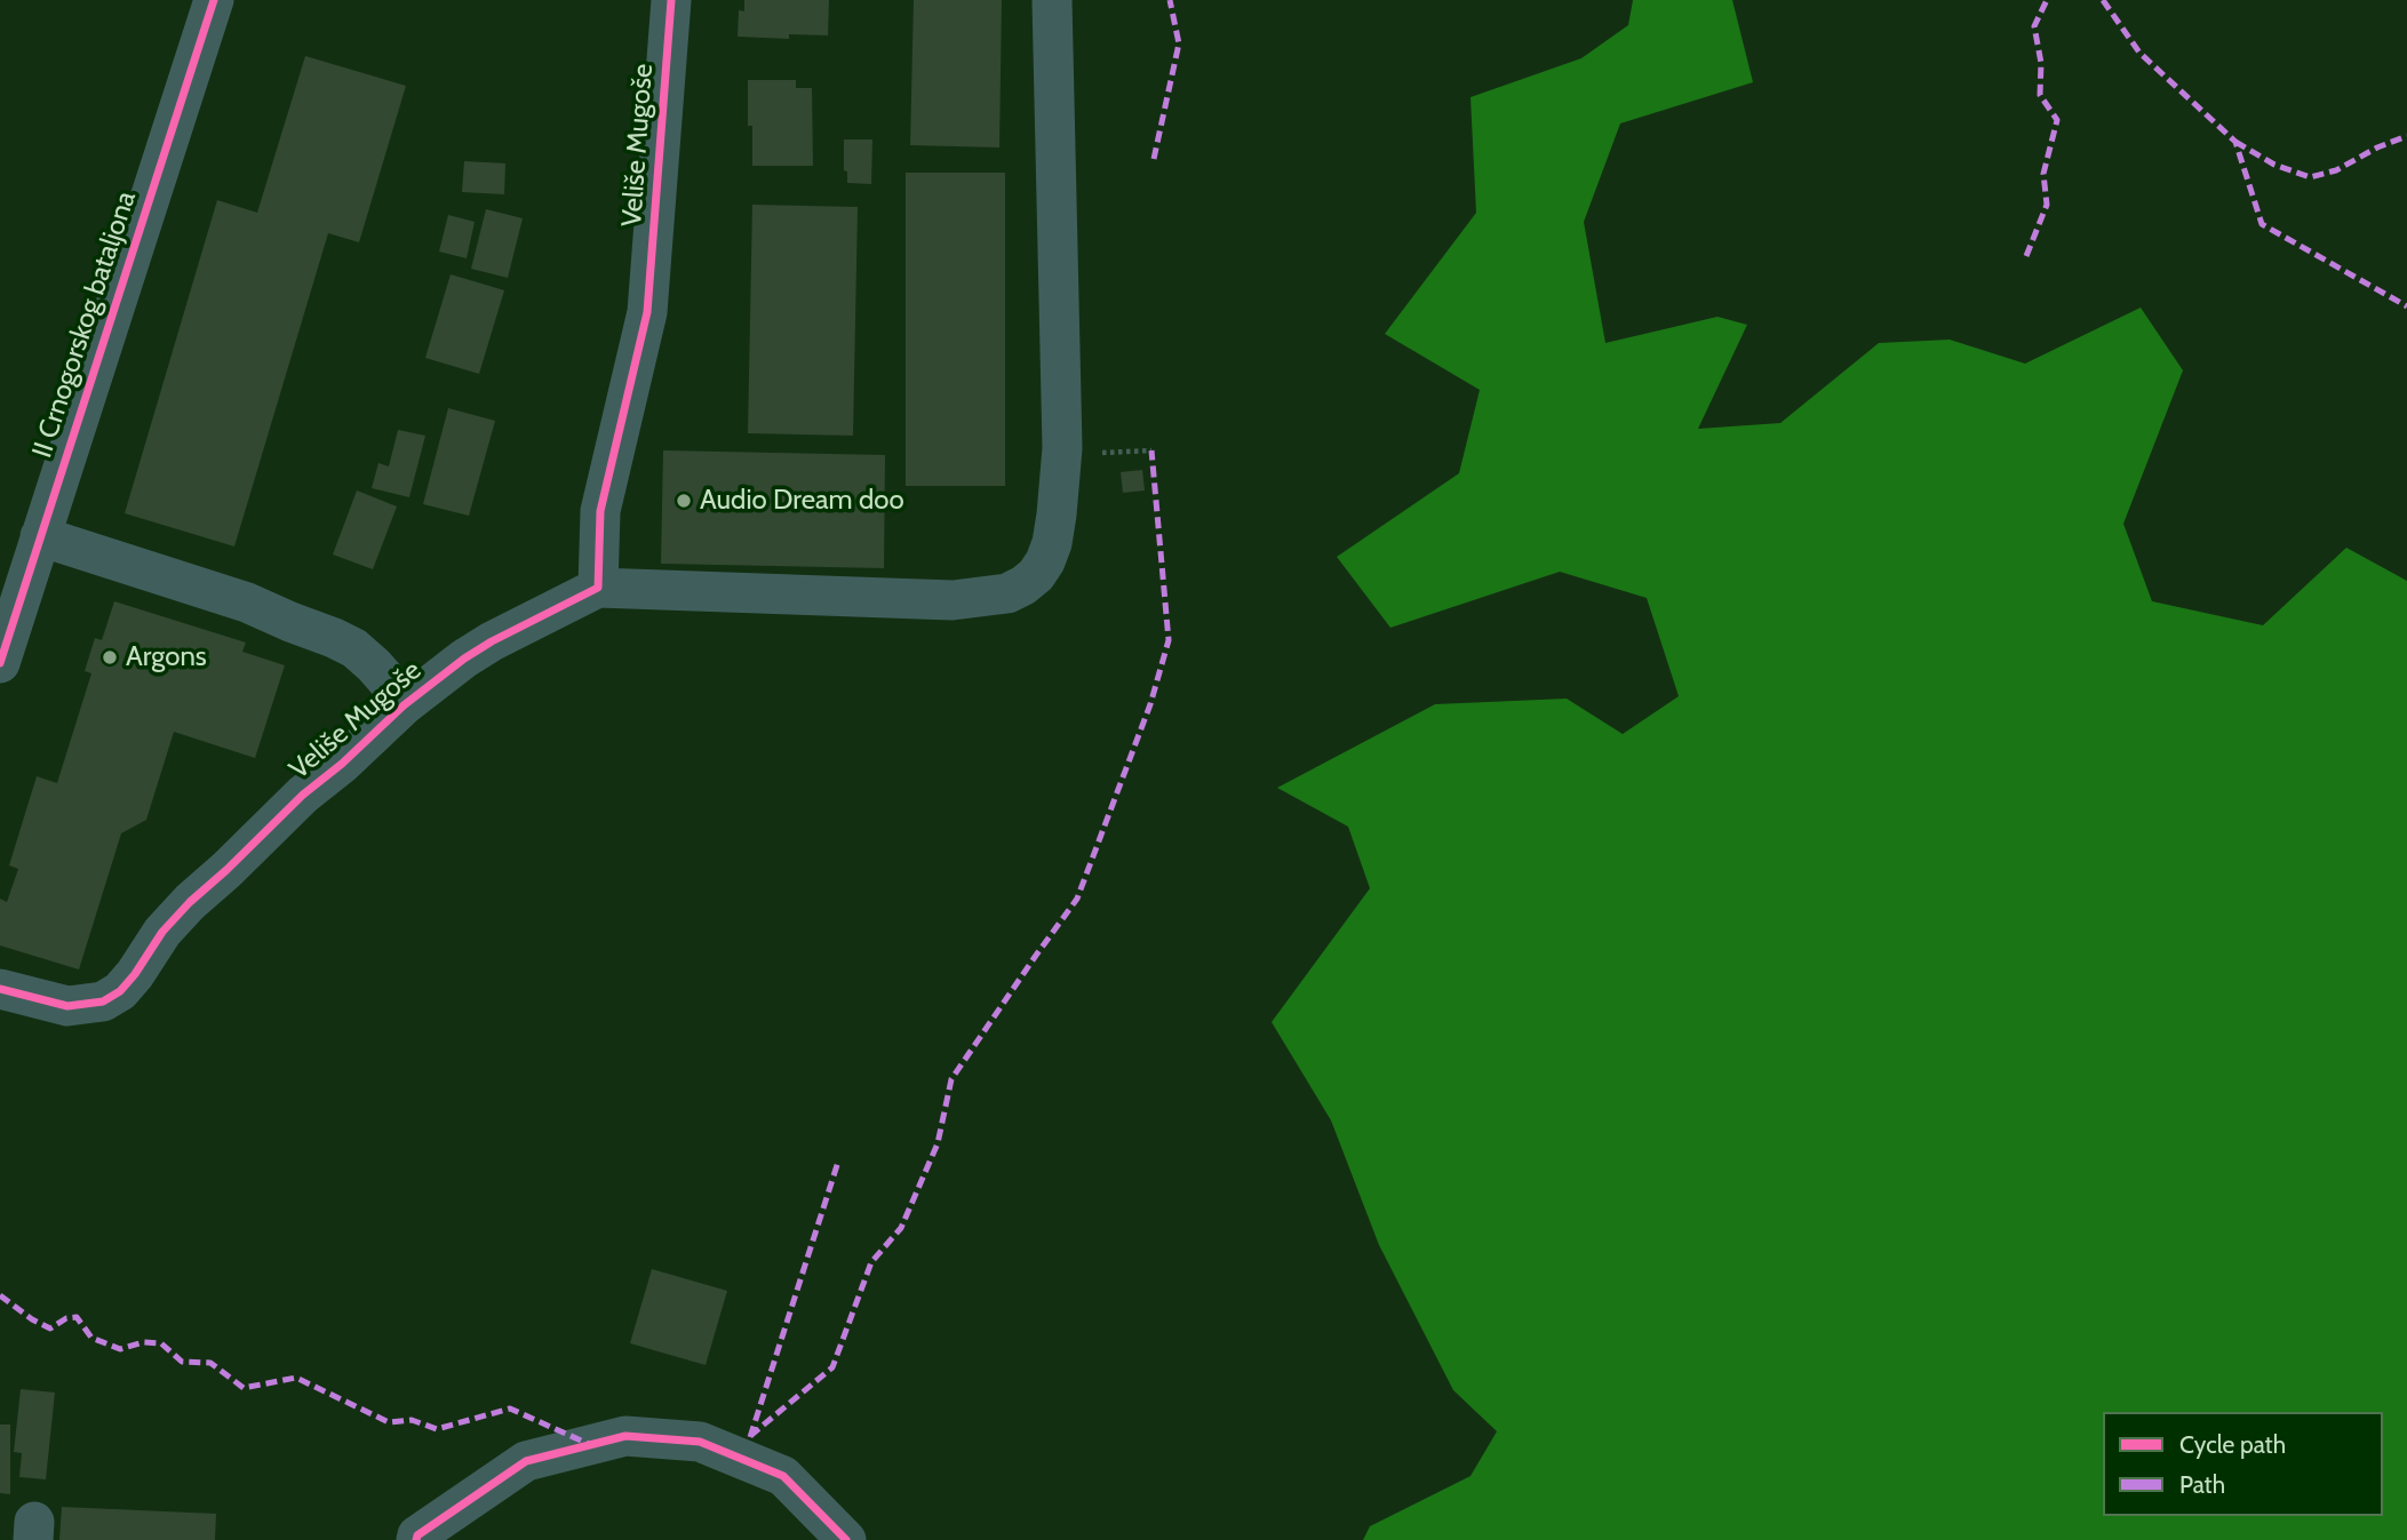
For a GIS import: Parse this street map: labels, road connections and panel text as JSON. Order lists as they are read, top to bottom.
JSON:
{
  "streets": {
    "street": ["Veliše Mugoše", "II Crnogorskog bataljona"]
  },
  "crossings": [
    ["Veliše Mugoše", "II Crnogorskog bataljona"]
  ],
  "places": ["Audio Dream doo", "Argons"],
  "legend": ["Cycle path", "Path"]
}
